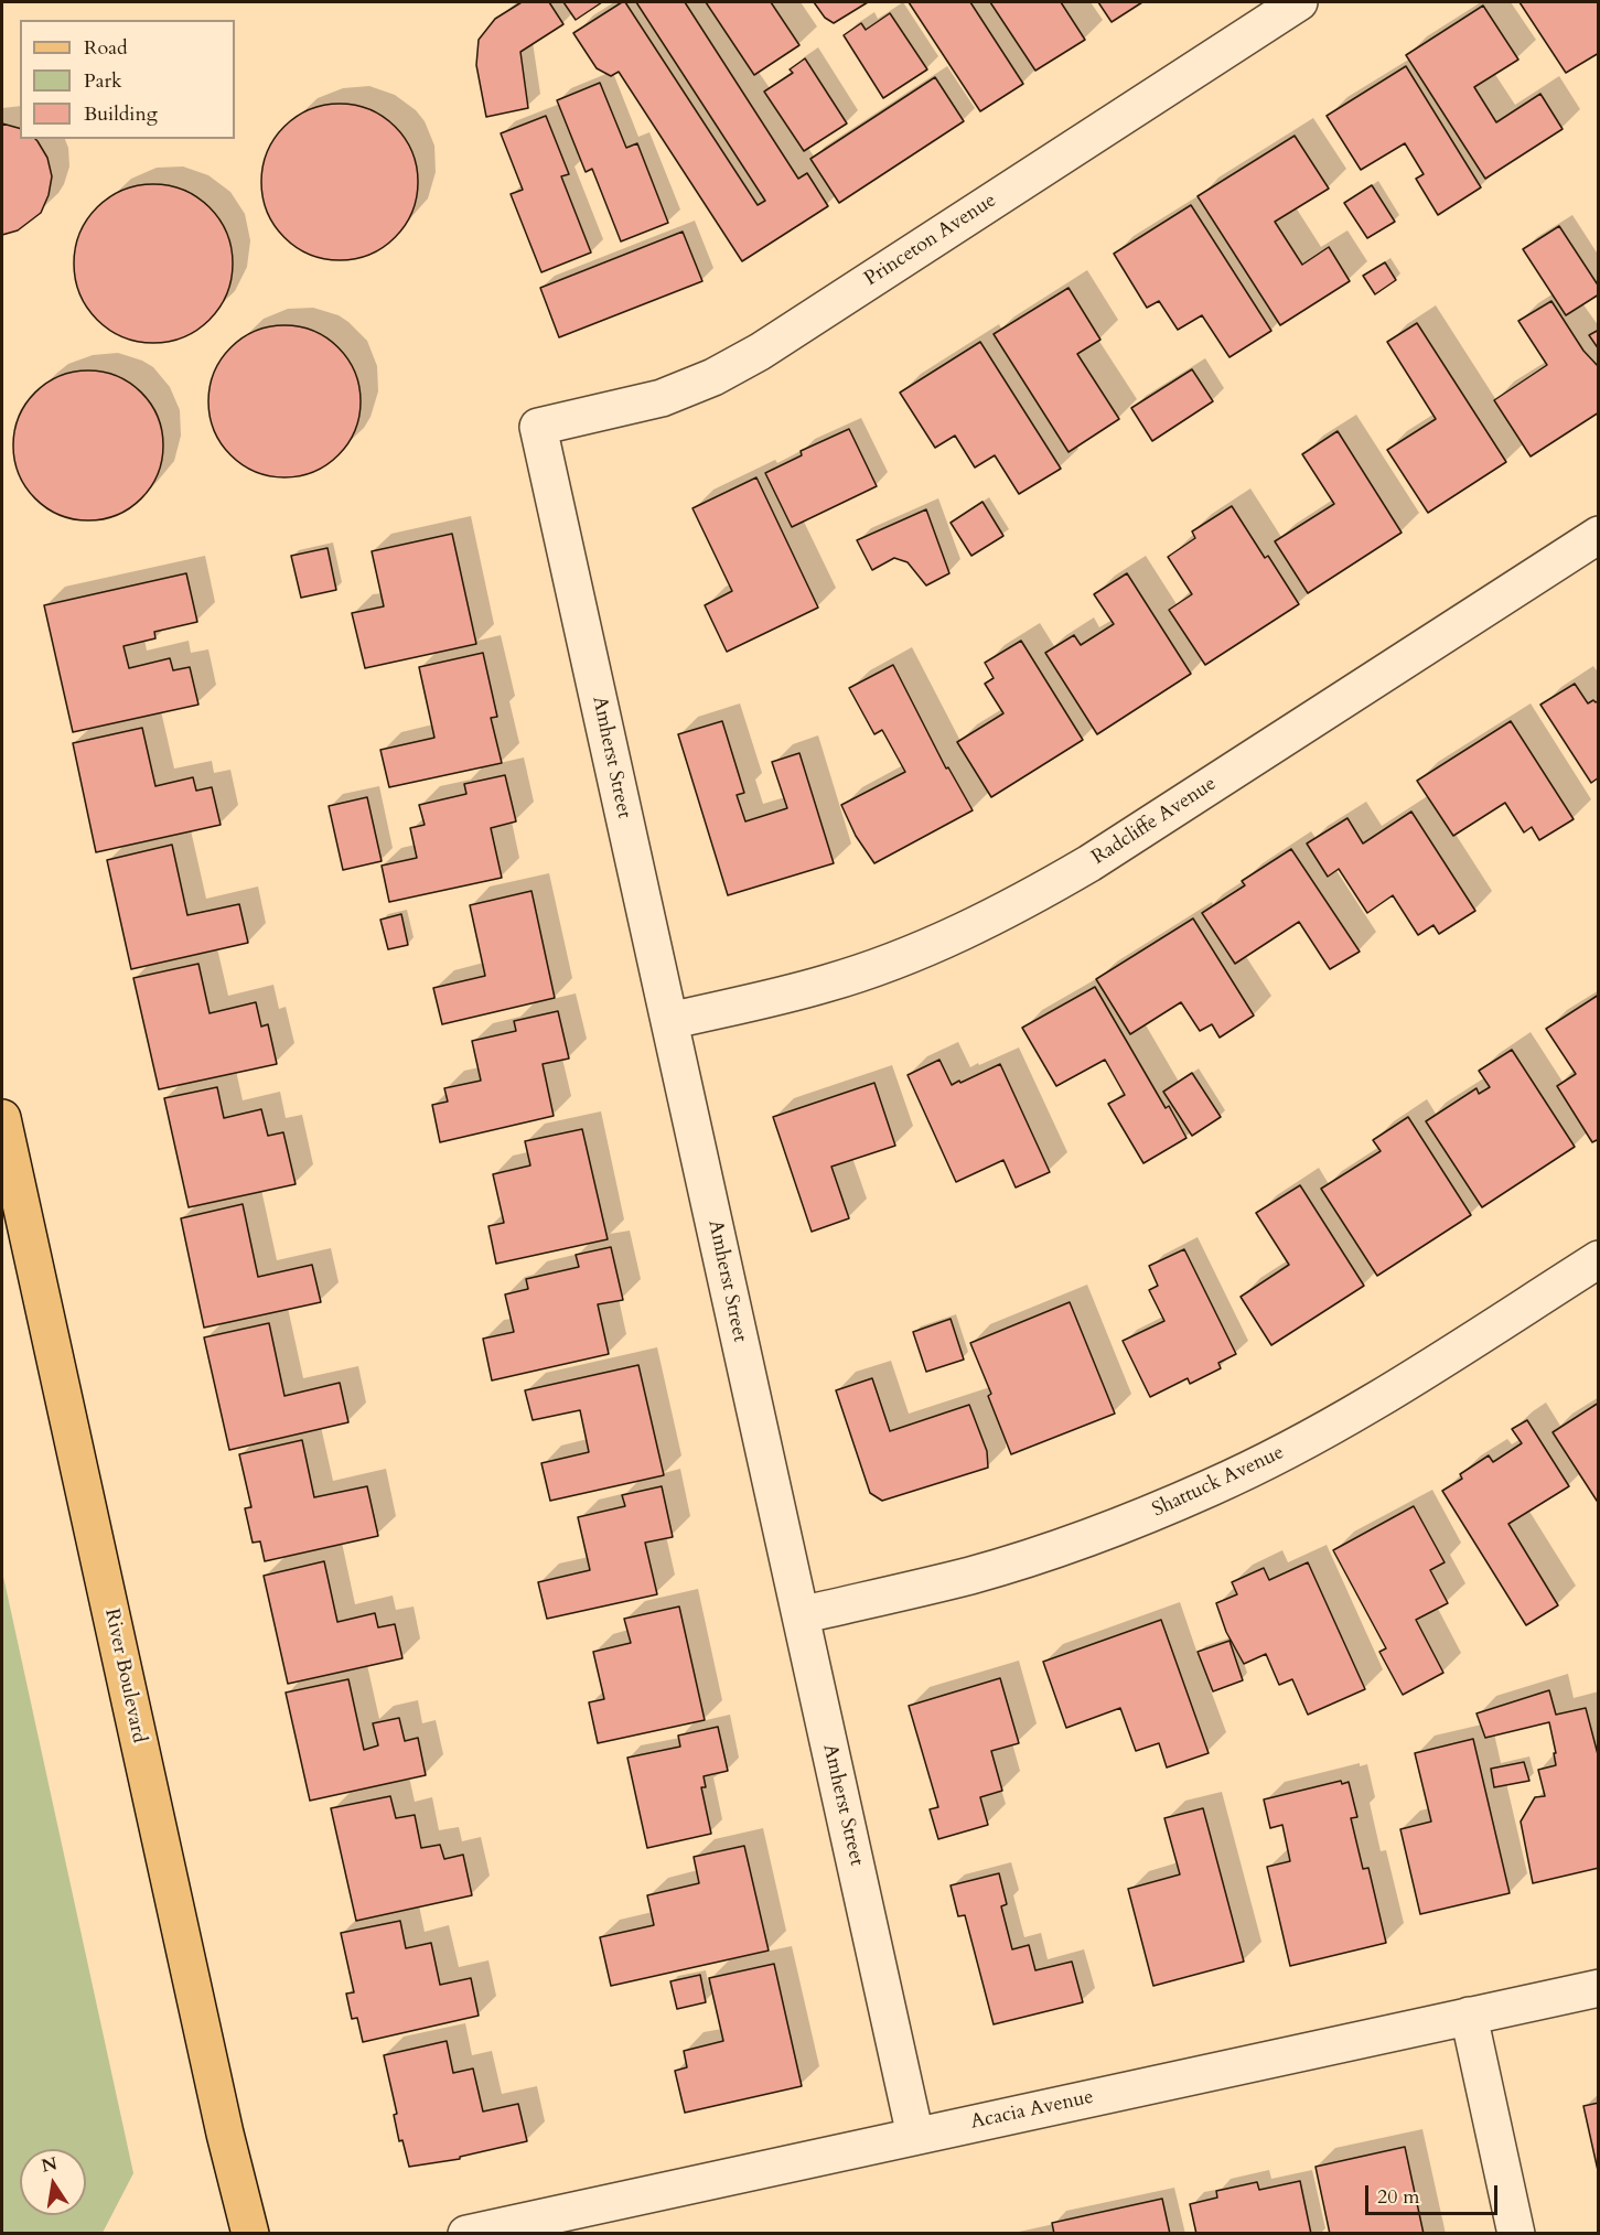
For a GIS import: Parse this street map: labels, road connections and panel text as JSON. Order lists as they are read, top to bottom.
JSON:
{
  "streets": {
    "main road": ["River Boulevard"],
    "street": [
      "Princeton Avenue",
      "Amherst Street",
      "Radcliffe Avenue",
      "Shattuck Avenue",
      "Acacia Avenue"
    ]
  },
  "crossings": [
    ["Princeton Avenue", "Amherst Street"],
    ["Amherst Street", "Radcliffe Avenue"],
    ["Amherst Street", "Shattuck Avenue"],
    ["Amherst Street", "Acacia Avenue"]
  ],
  "legend": ["Road", "Park", "Building"],
  "scale_bar": "20 m",
  "north": "top"
}
